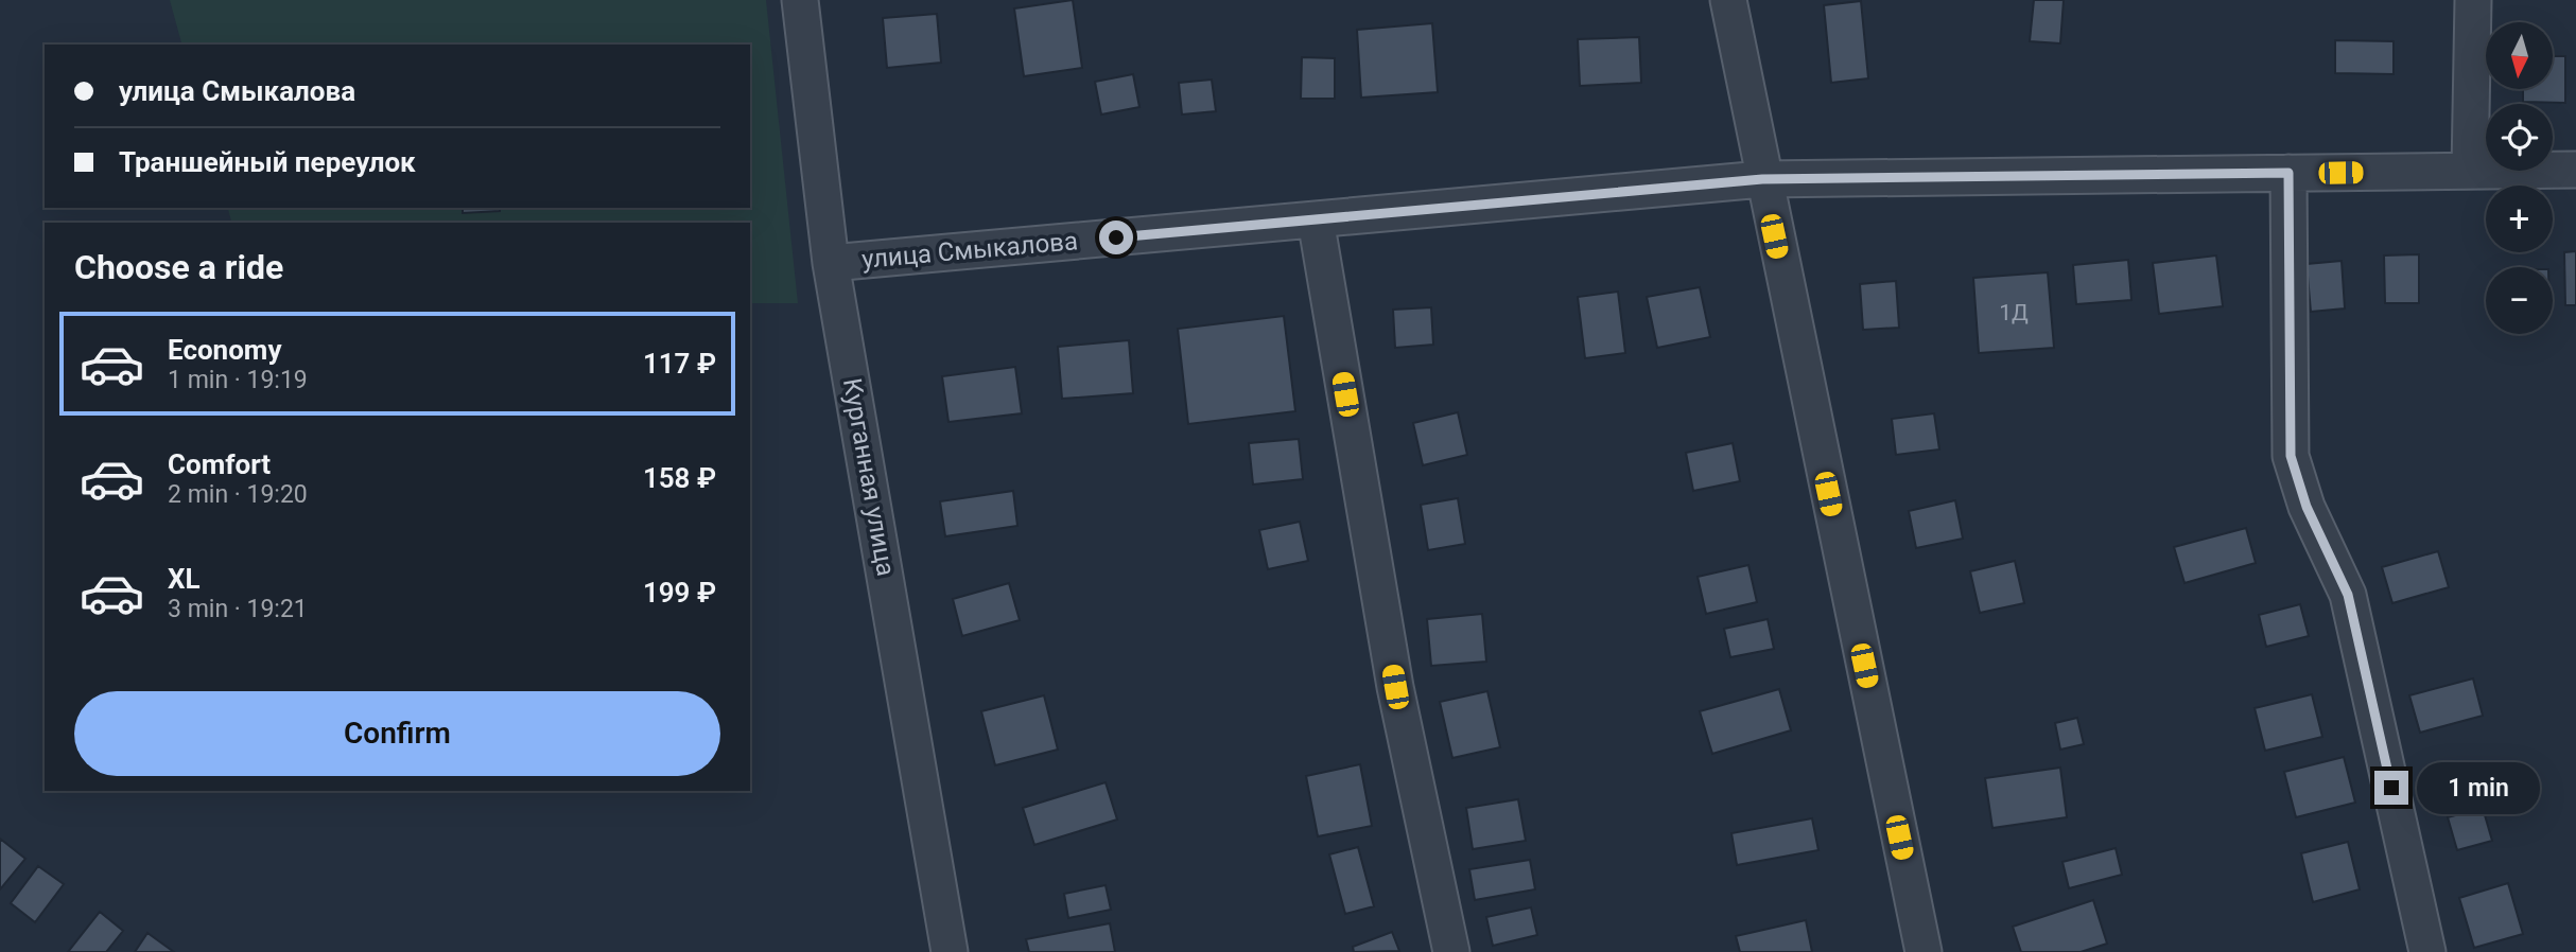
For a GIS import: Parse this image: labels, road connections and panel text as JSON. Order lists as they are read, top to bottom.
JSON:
{
  "streets": {
    "street": ["улица Смыкалова", "Курганная улица"]
  },
  "crossings": [
    ["улица Смыкалова", "Курганная улица"]
  ],
  "house_numbers": ["1Д"],
  "north": "bottom",
  "page": {
    "map_buttons": ["+", "−"],
    "banner": ["улица Смыкалова", "Траншейный переулок"],
    "heading": "Choose a ride",
    "list": [
      {
        "name": "Economy",
        "note": "1 min · 19:19",
        "value": "117 ₽"
      },
      {
        "name": "Comfort",
        "note": "2 min · 19:20",
        "value": "158 ₽"
      },
      {
        "name": "XL",
        "note": "3 min · 19:21",
        "value": "199 ₽"
      }
    ],
    "buttons": "Confirm",
    "bubble": "1 min"
  }
}
